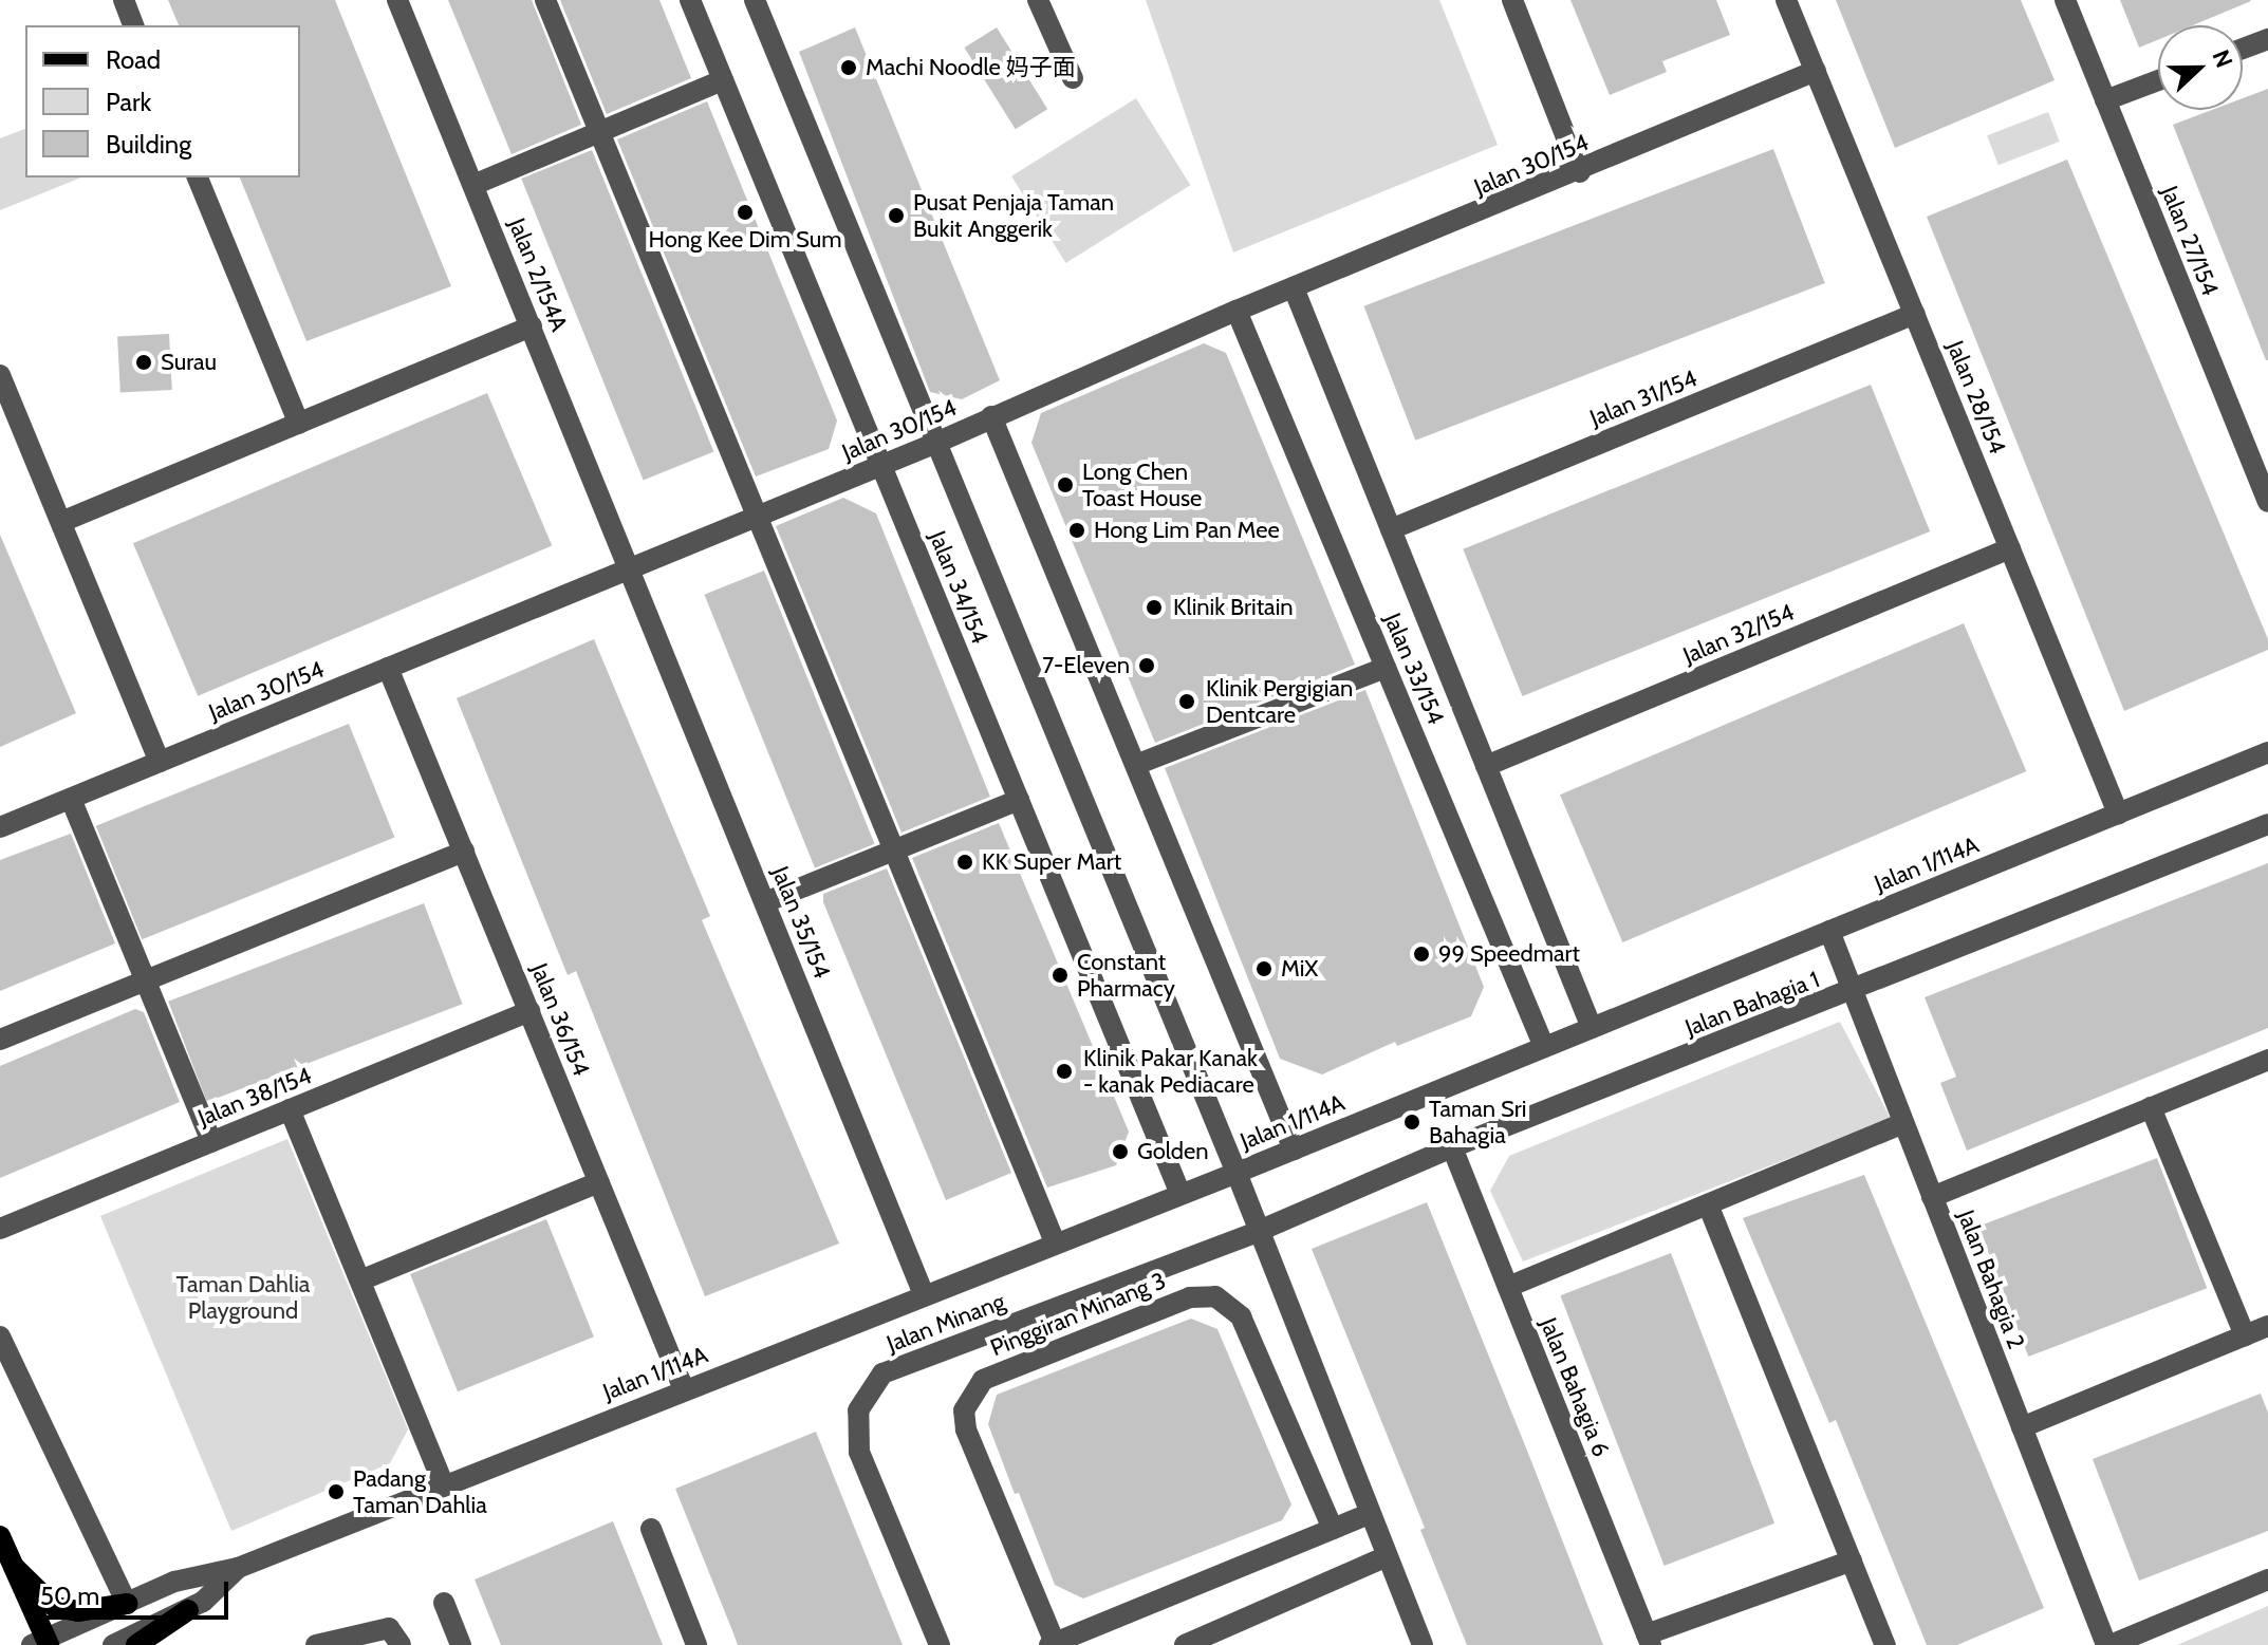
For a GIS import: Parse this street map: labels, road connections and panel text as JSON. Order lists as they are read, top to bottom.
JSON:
{
  "streets": {
    "street": [
      "Jalan 30/154",
      "Jalan 27/154",
      "Jalan 2/154A",
      "Jalan 28/154",
      "Jalan 31/154",
      "Jalan 34/154",
      "Jalan 32/154",
      "Jalan 33/154",
      "Jalan 1/114A",
      "Jalan 35/154",
      "Jalan Bahagia 1",
      "Jalan 36/154",
      "Jalan 38/154",
      "Jalan Bahagia 2",
      "Pinggiran Minang 3",
      "Jalan Minang",
      "Jalan Bahagia 6"
    ]
  },
  "crossings": [
    ["Jalan 30/154", "Jalan 2/154A"],
    ["Jalan 30/154", "Jalan 28/154"],
    ["Jalan 30/154", "Jalan 34/154"],
    ["Jalan 30/154", "Jalan 33/154"],
    ["Jalan 30/154", "Jalan 35/154"],
    ["Jalan 30/154", "Jalan 36/154"],
    ["Jalan 2/154A", "Jalan 35/154"],
    ["Jalan 28/154", "Jalan 31/154"],
    ["Jalan 28/154", "Jalan 32/154"],
    ["Jalan 28/154", "Jalan 1/114A"],
    ["Jalan 31/154", "Jalan 33/154"],
    ["Jalan 34/154", "Jalan 1/114A"],
    ["Jalan 34/154", "Jalan Bahagia 1"],
    ["Jalan 34/154", "Jalan Minang"],
    ["Jalan 32/154", "Jalan 33/154"],
    ["Jalan 33/154", "Jalan 1/114A"],
    ["Jalan 1/114A", "Jalan 35/154"],
    ["Jalan 1/114A", "Jalan 36/154"],
    ["Jalan 1/114A", "Jalan Bahagia 2"],
    ["Jalan Bahagia 1", "Jalan Bahagia 2"],
    ["Jalan Bahagia 1", "Jalan Minang"],
    ["Jalan Bahagia 1", "Jalan Bahagia 6"],
    ["Jalan 36/154", "Jalan 38/154"]
  ],
  "parks": ["Taman Dahlia Playground"],
  "places": [
    "Machi Noodle 妈子面",
    "Hong Kee Dim Sum",
    "Pusat Penjaja Taman Bukit Anggerik",
    "Surau",
    "Long Chen Toast House",
    "Hong Lim Pan Mee",
    "Klinik Britain",
    "7-Eleven",
    "Klinik Pergigian Dentcare",
    "KK Super Mart",
    "99 Speedmart",
    "MiX",
    "Constant Pharmacy",
    "Klinik Pakar Kanak - kanak Pediacare",
    "Taman Sri Bahagia",
    "Golden",
    "Padang Taman Dahlia"
  ],
  "legend": ["Road", "Park", "Building"],
  "scale_bar": "50 m",
  "north": "right"
}
